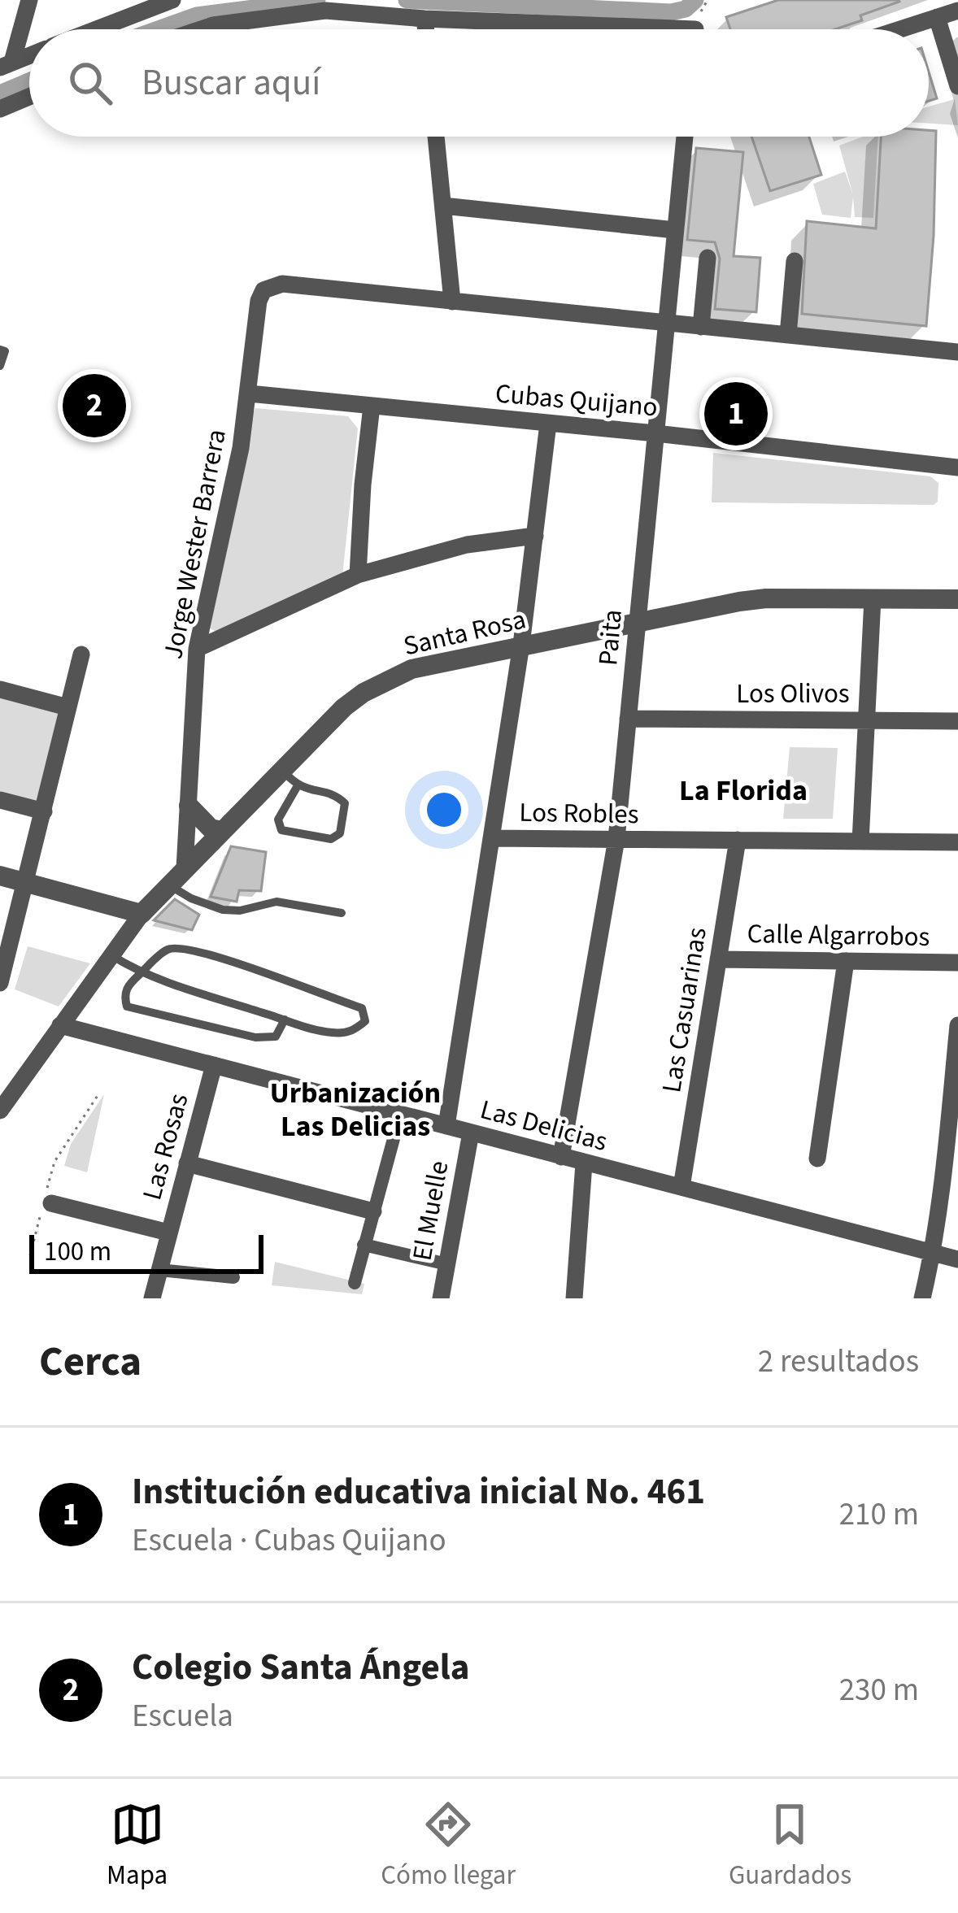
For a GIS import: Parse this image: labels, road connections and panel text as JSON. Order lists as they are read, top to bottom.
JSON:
{
  "streets": {
    "street": [
      "Cubas Quijano",
      "Jorge Wester Barrera",
      "Santa Rosa",
      "Paita",
      "Los Olivos",
      "Los Robles",
      "Calle Algarrobos",
      "Las Casuarinas",
      "Las Delicias",
      "Las Rosas",
      "El Muelle"
    ]
  },
  "crossings": [
    ["Cubas Quijano", "Jorge Wester Barrera"],
    ["Cubas Quijano", "Paita"],
    ["Jorge Wester Barrera", "Santa Rosa"],
    ["Santa Rosa", "Paita"],
    ["Santa Rosa", "Las Delicias"],
    ["Paita", "Los Olivos"],
    ["Paita", "Los Robles"],
    ["Paita", "Las Delicias"],
    ["Los Robles", "Las Casuarinas"],
    ["Calle Algarrobos", "Las Casuarinas"],
    ["Las Casuarinas", "Las Delicias"],
    ["Las Delicias", "Las Rosas"],
    ["Las Delicias", "El Muelle"]
  ],
  "districts": ["La Florida", "Urbanización Las Delicias"],
  "scale_bar": "100 m",
  "page": {
    "search": "Buscar aquí",
    "pins": ["2", "1"],
    "scale": "100 m",
    "heading": ["Cerca", "2 resultados"],
    "list": [
      {
        "mark": "1",
        "name": "Institución educativa inicial No. 461",
        "note": "Escuela · Cubas Quijano",
        "value": "210 m"
      },
      {
        "mark": "2",
        "name": "Colegio Santa Ángela",
        "note": "Escuela",
        "value": "230 m"
      }
    ],
    "nav": ["Mapa", "Cómo llegar", "Guardados"]
  }
}
